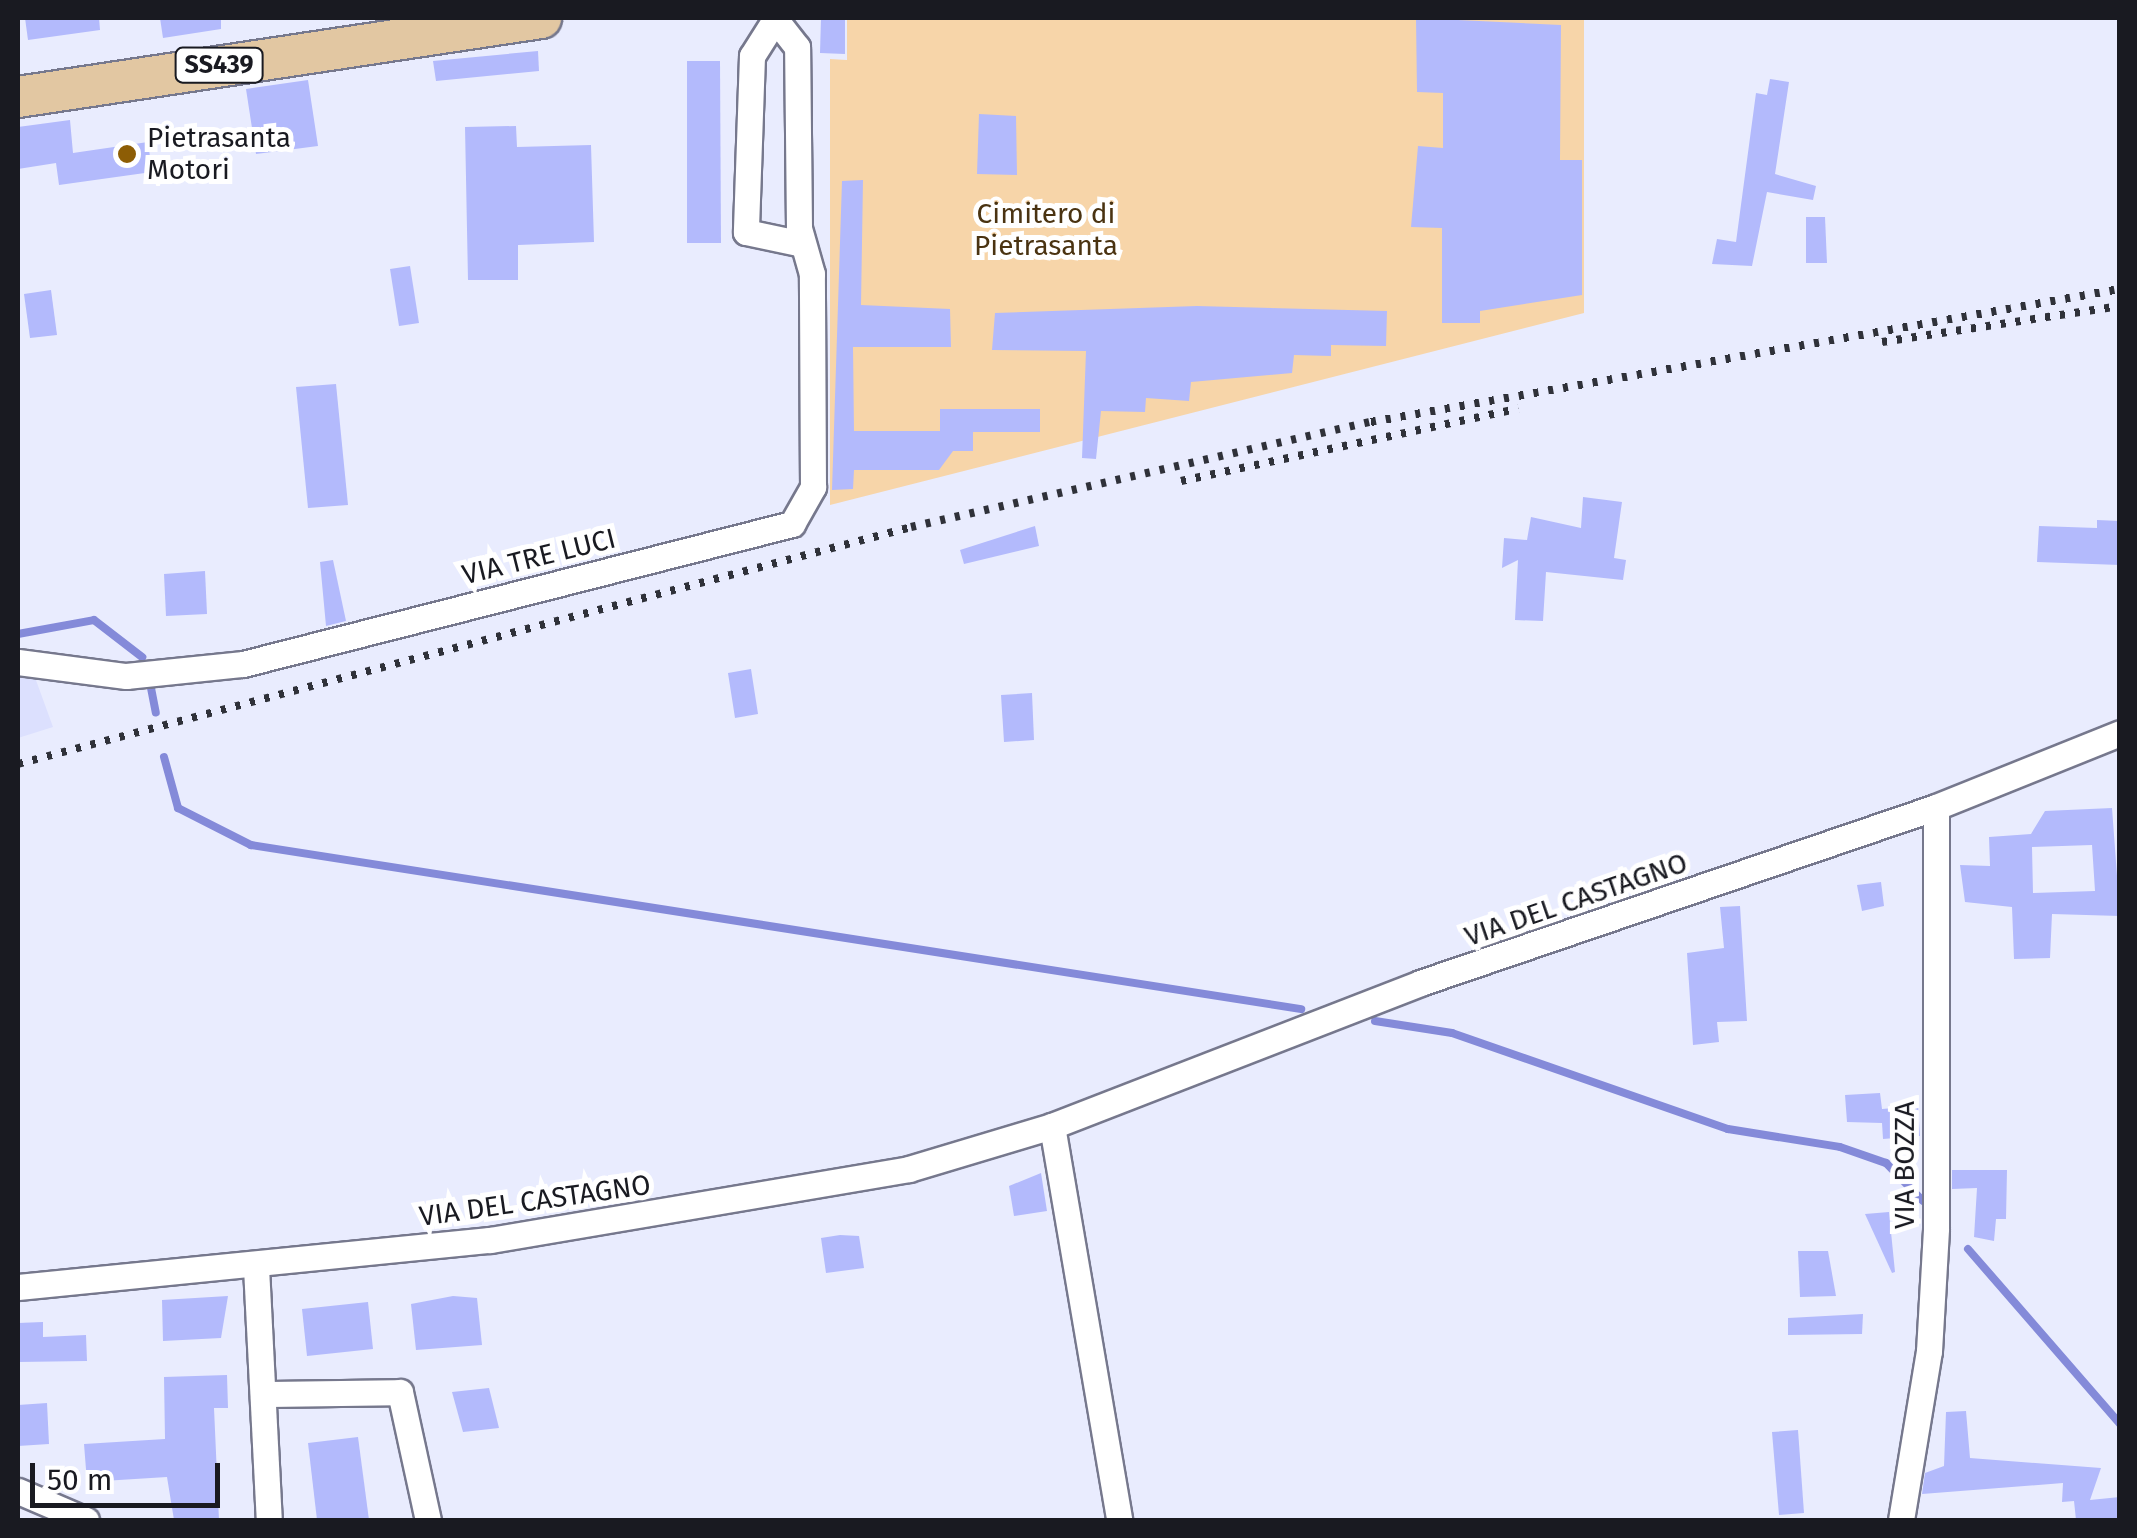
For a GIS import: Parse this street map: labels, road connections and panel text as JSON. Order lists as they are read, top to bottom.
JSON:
{
  "streets": {
    "main road": ["SS439"],
    "street": ["VIA TRE LUCI", "VIA DEL CASTAGNO", "VIA BOZZA"]
  },
  "crossings": [
    ["VIA DEL CASTAGNO", "VIA BOZZA"]
  ],
  "parks": ["Cimitero di Pietrasanta"],
  "places": ["Pietrasanta Motori"],
  "scale_bar": "50 m"
}
